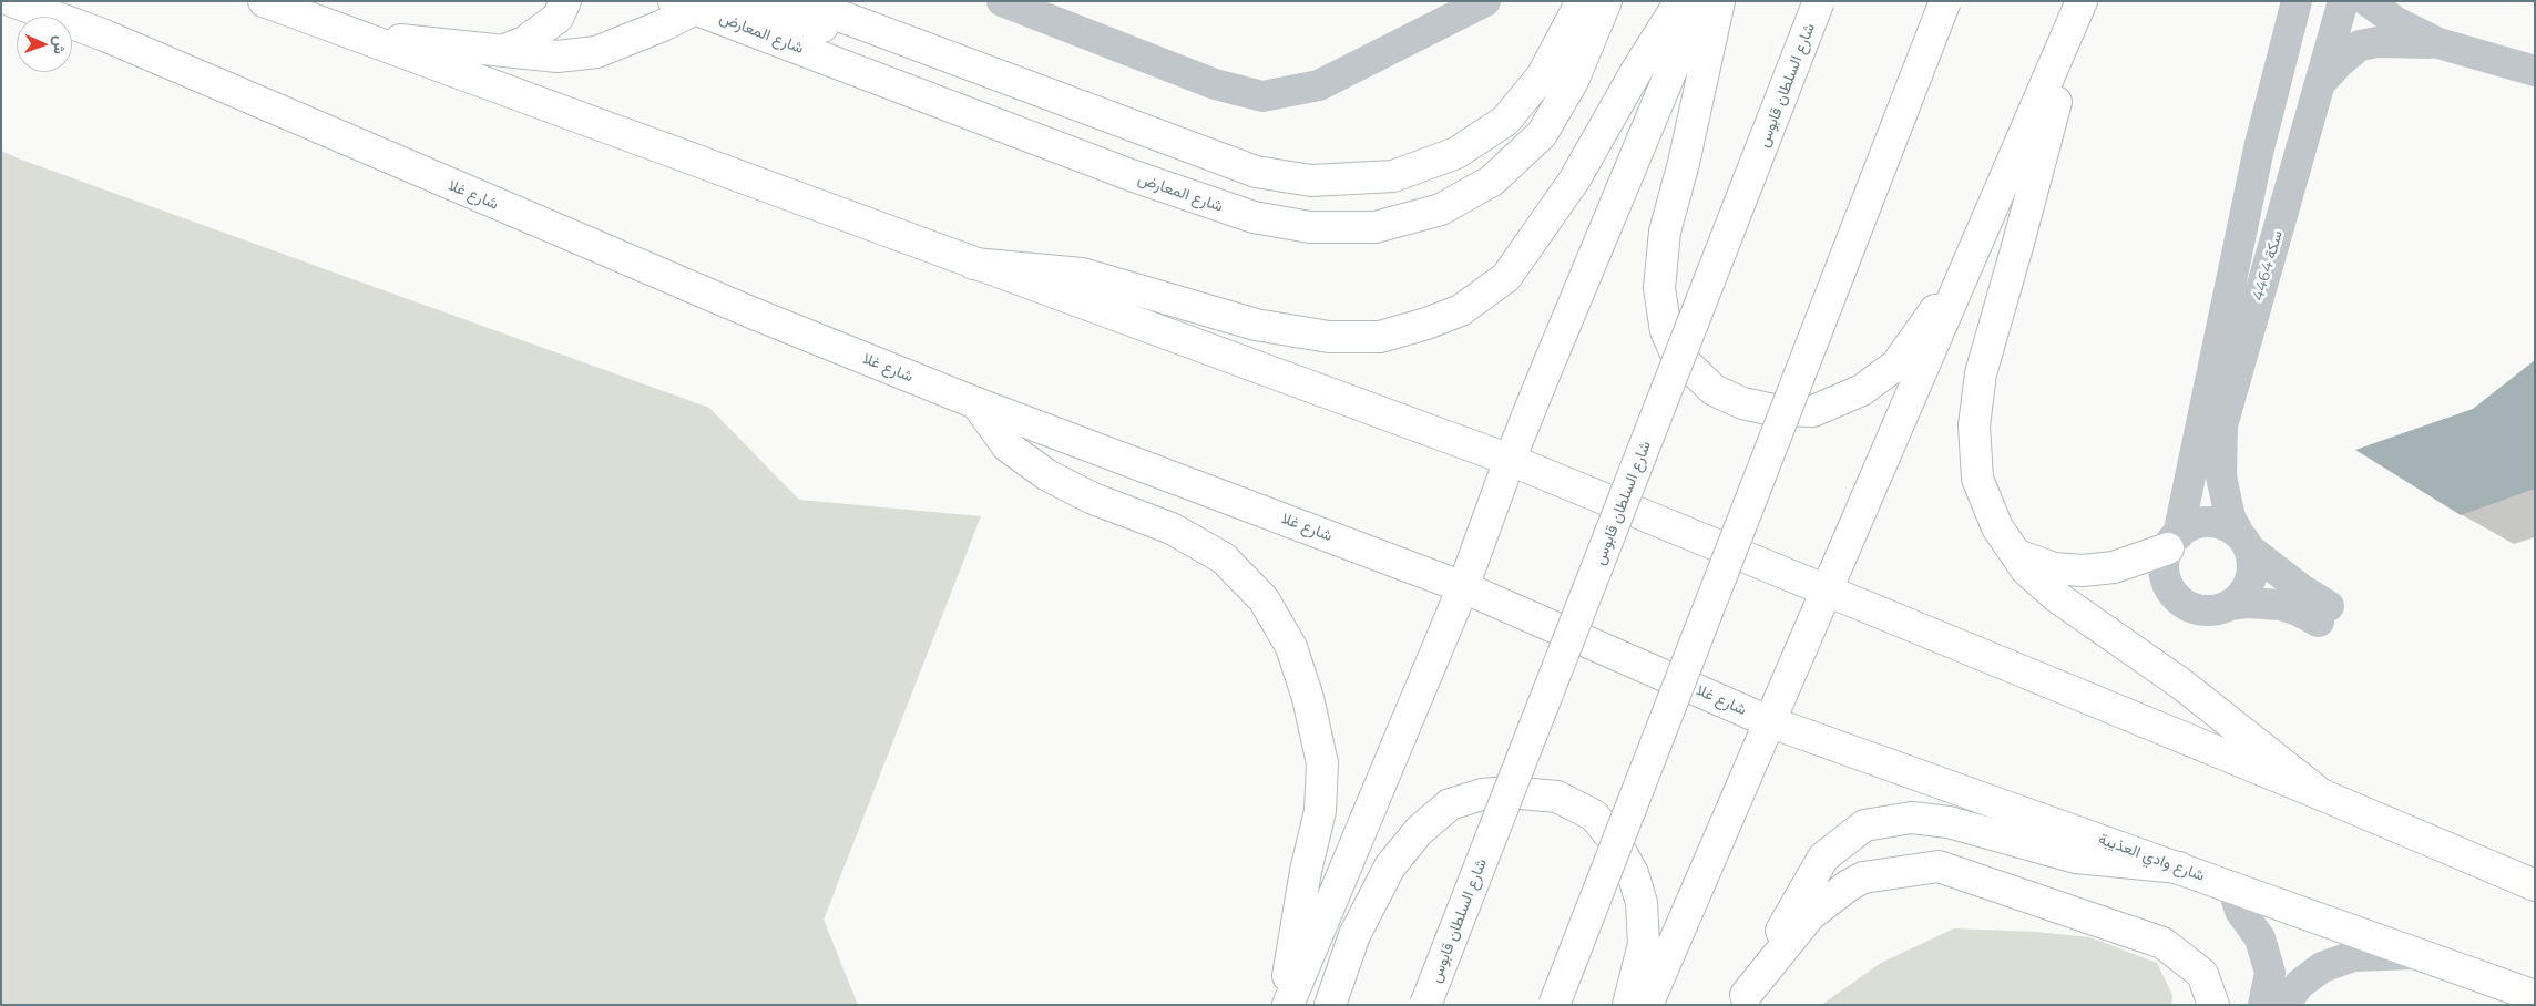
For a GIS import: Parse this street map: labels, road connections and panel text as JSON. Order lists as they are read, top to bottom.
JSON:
{
  "streets": {
    "main road": [
      "شارع المعارض",
      "شارع السلطان قابوس",
      "شارع غلا",
      "شارع وادي العذيبة"
    ],
    "street": ["سكة 4464"]
  },
  "crossings": [
    ["شارع غلا", "شارع وادي العذيبة"]
  ],
  "north": "right"
}
